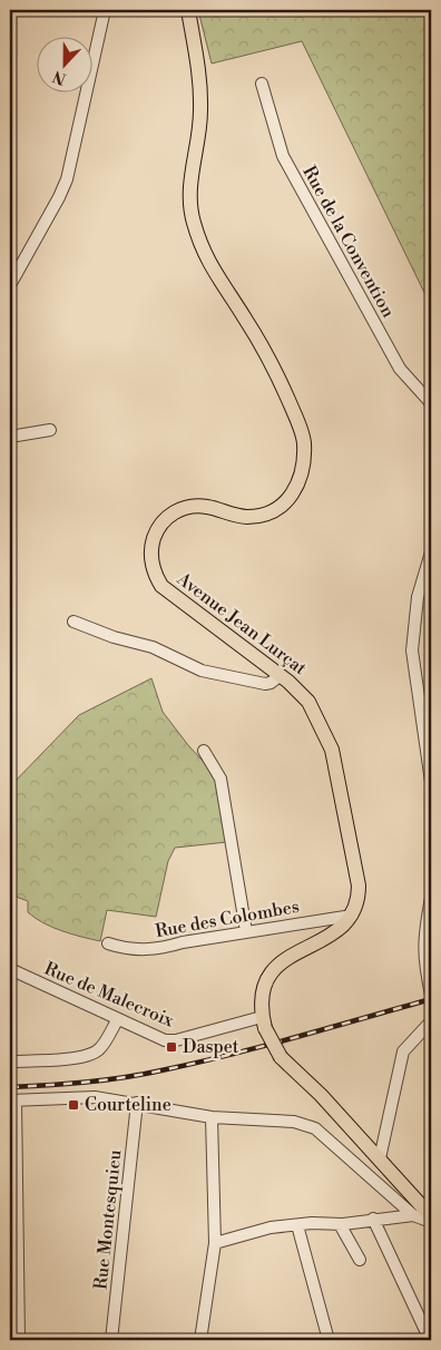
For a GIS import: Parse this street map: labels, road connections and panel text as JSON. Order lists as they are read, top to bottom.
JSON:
{
  "streets": {
    "main road": ["Avenue Jean Lurçat"],
    "street": [
      "Rue de la Convention",
      "Rue des Colombes",
      "Rue de Malecroix",
      "Rue Montesquieu"
    ]
  },
  "crossings": [
    ["Avenue Jean Lurçat", "Rue des Colombes"]
  ],
  "places": {
    "transit": ["Daspet", "Courteline"]
  },
  "north": "bottom"
}
